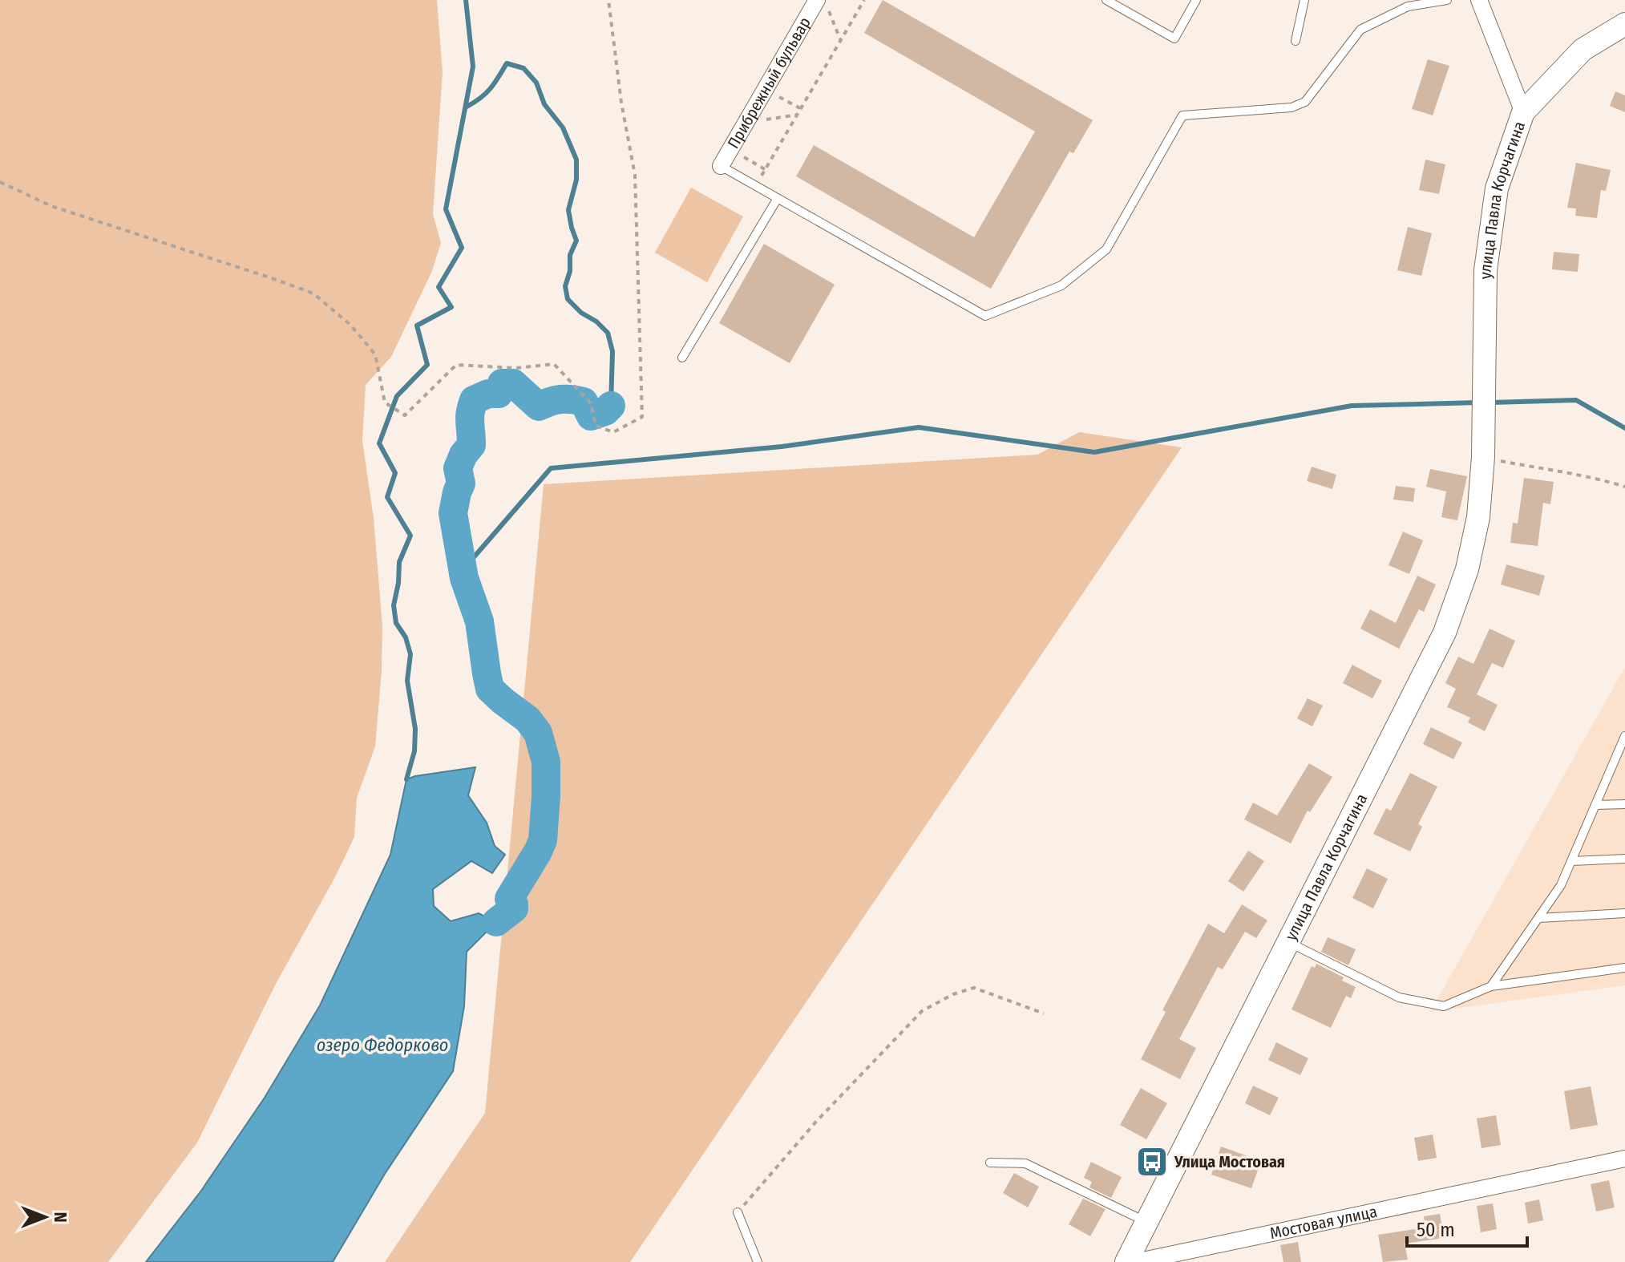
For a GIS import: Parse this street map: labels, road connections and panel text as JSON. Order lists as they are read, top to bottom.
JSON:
{
  "streets": {
    "main road": ["улица Павла Корчагина"],
    "street": ["Прибрежный бульвар", "Мостовая улица"]
  },
  "water": ["озеро Федорково"],
  "places": {
    "bus stop": ["Улица Мостовая"]
  },
  "scale_bar": "50 m",
  "north": "right"
}
